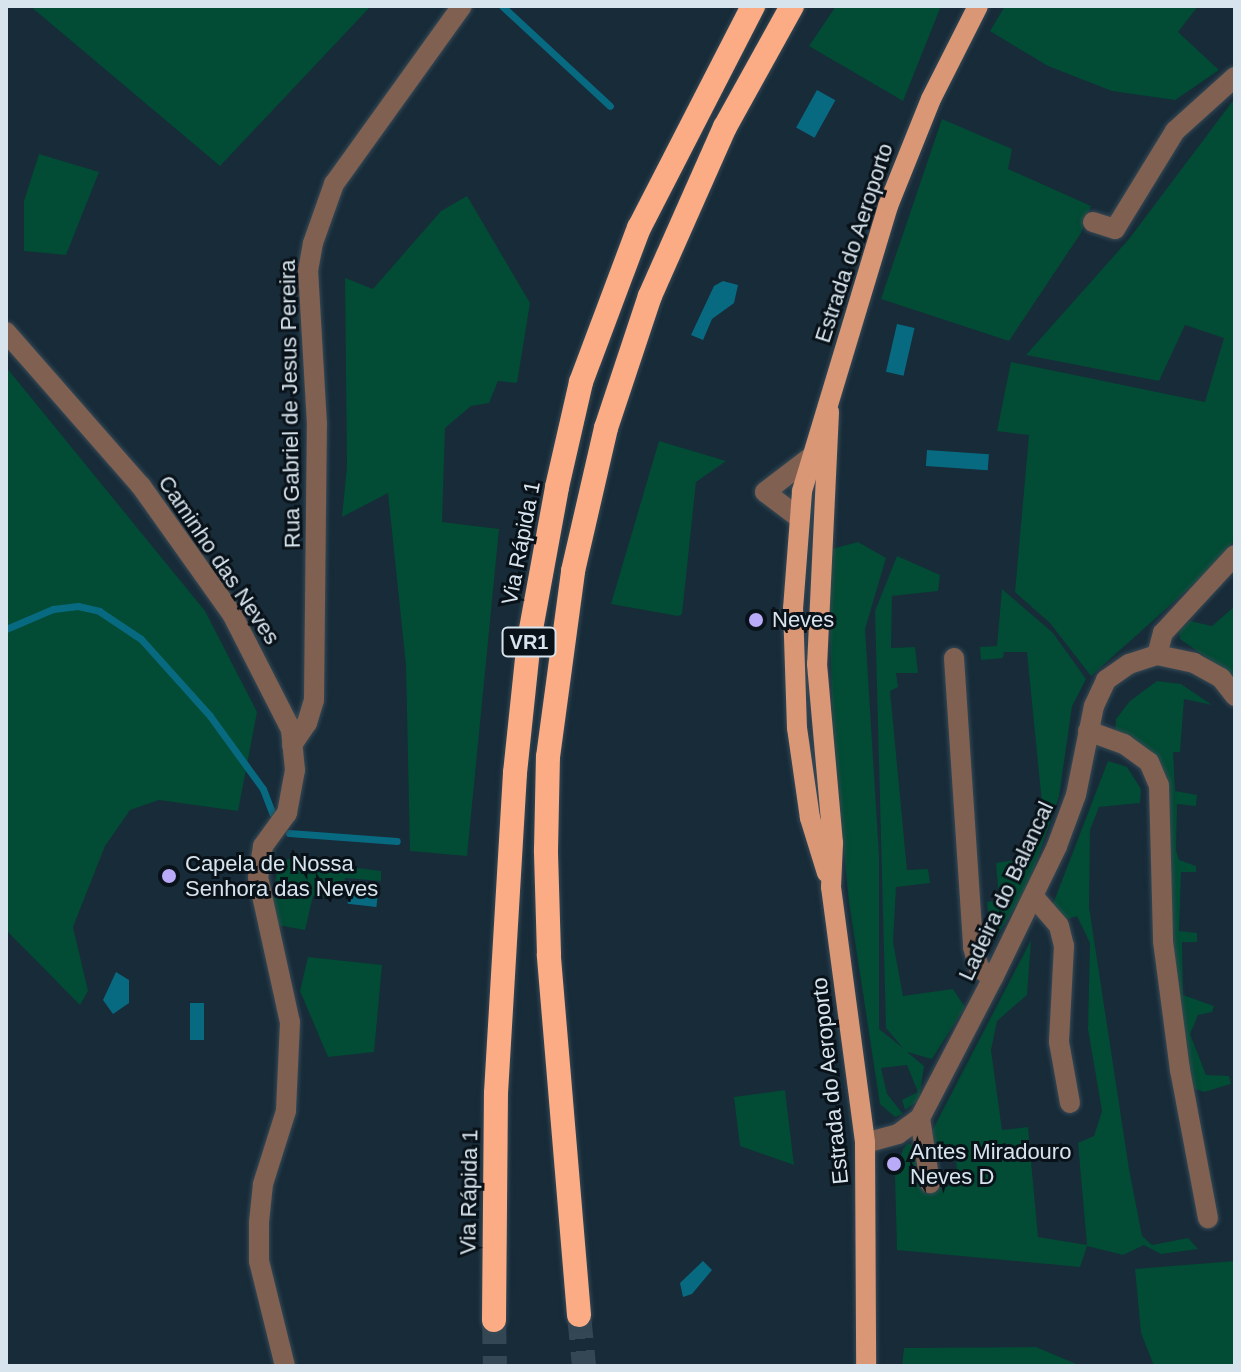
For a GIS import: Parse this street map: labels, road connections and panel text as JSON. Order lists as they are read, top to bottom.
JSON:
{
  "streets": {
    "highway": ["Via Rápida 1", "VR1"],
    "main road": ["Estrada do Aeroporto"],
    "street": ["Rua Gabriel de Jesus Pereira", "Caminho das Neves", "Ladeira do Balancal"]
  },
  "crossings": [
    ["Rua Gabriel de Jesus Pereira", "Caminho das Neves"]
  ],
  "places": ["Neves", "Capela de Nossa Senhora das Neves", "Antes Miradouro Neves D"]
}
